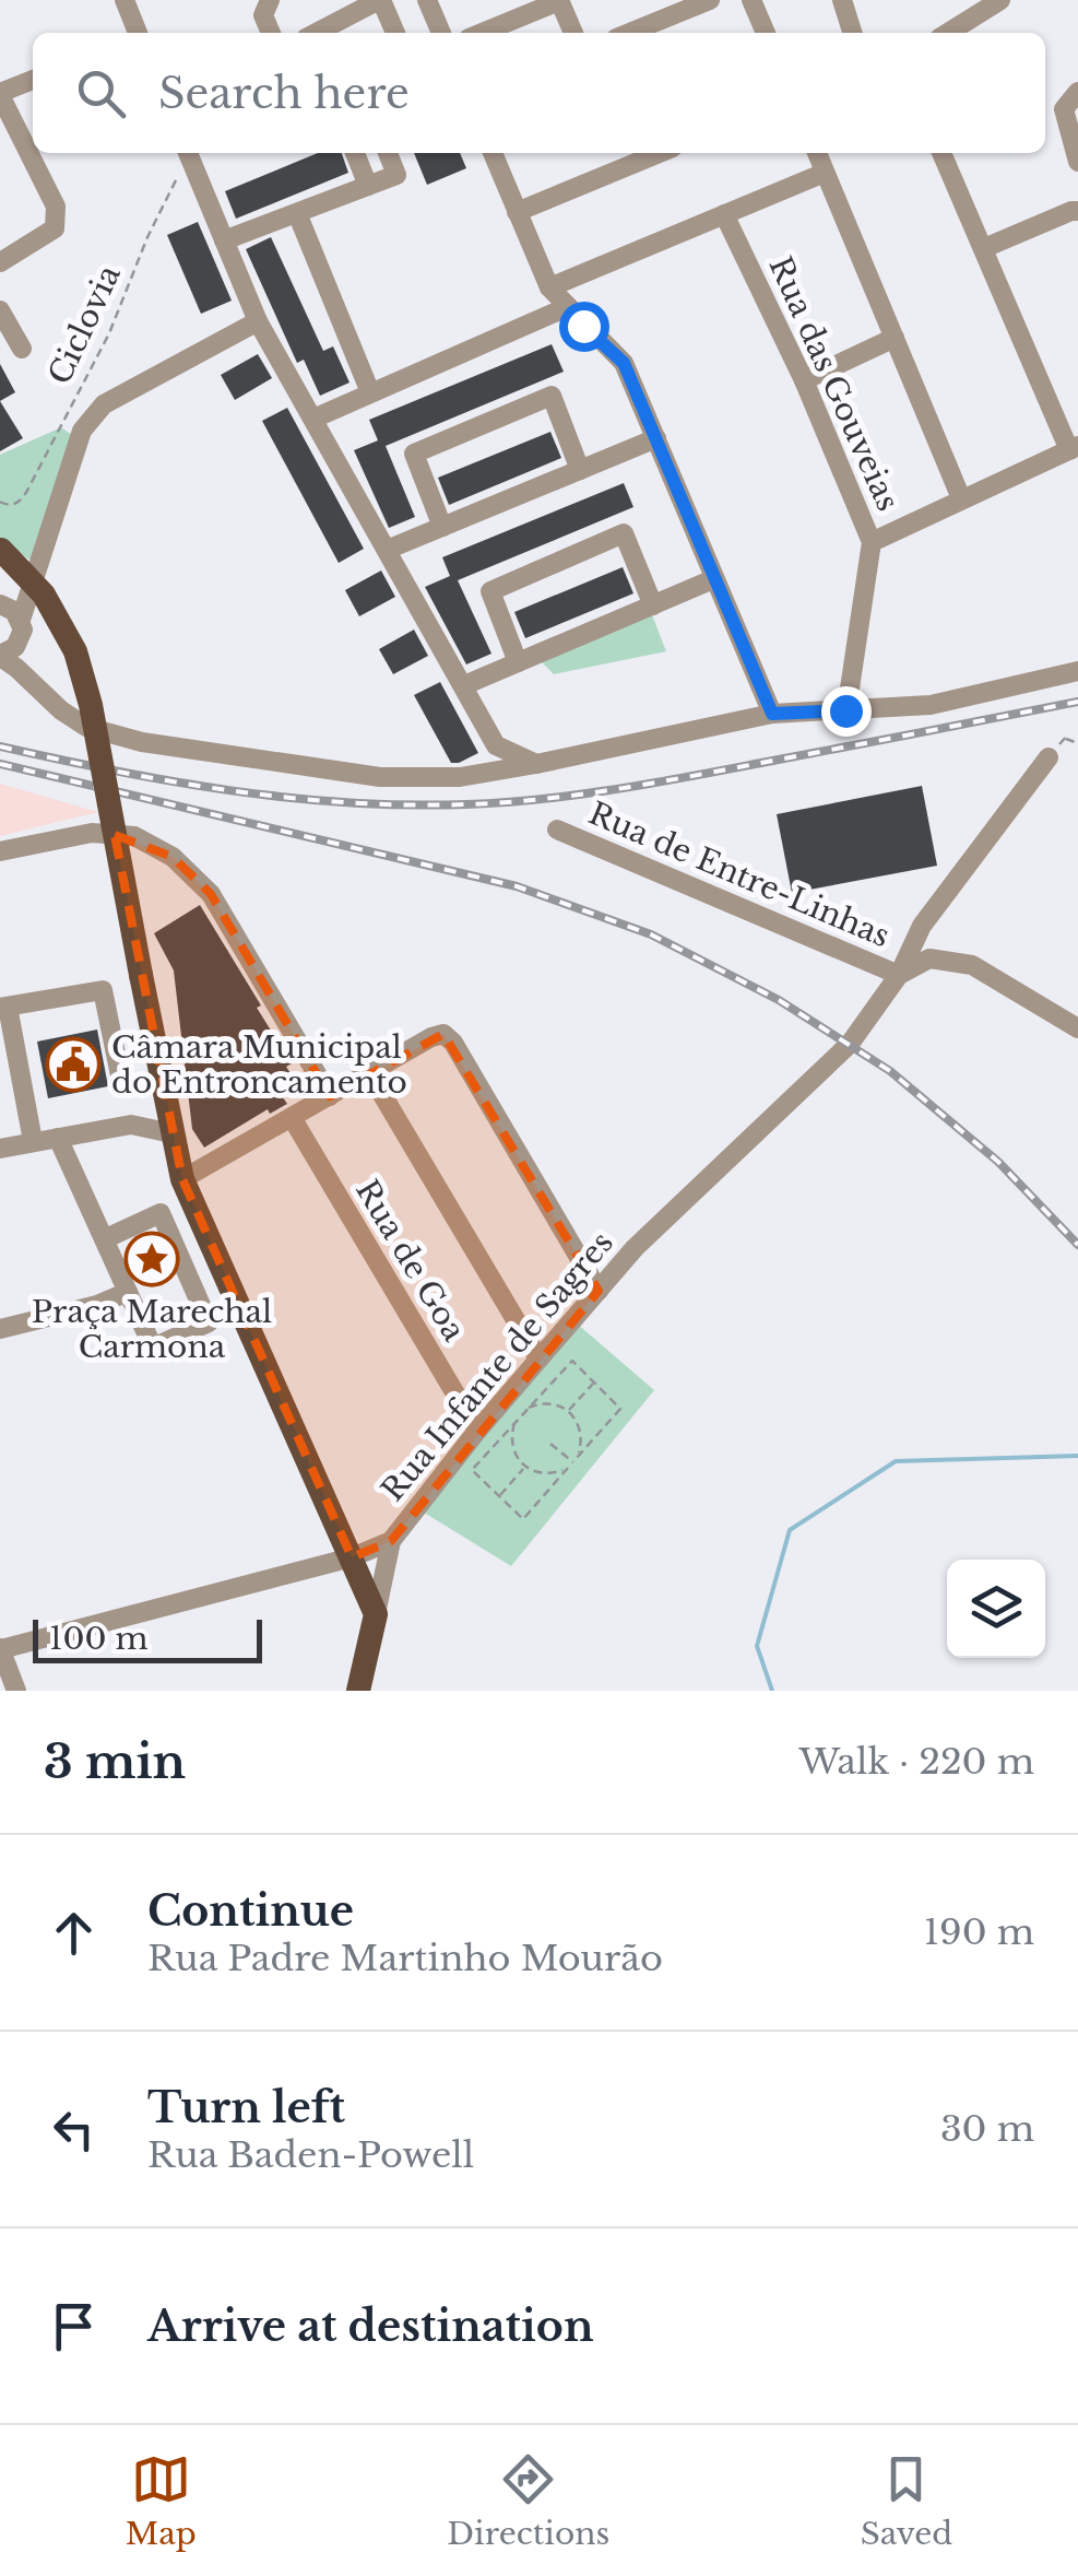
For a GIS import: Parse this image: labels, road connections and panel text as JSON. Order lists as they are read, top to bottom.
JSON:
{
  "streets": {
    "street": [
      "Rua das Gouveias",
      "Rua de Entre-Linhas",
      "Rua de Goa",
      "Rua Infante de Sagres"
    ],
    "path": ["Ciclovia"]
  },
  "crossings": [
    ["Rua de Entre-Linhas", "Rua Infante de Sagres"],
    ["Rua de Goa", "Rua Infante de Sagres"]
  ],
  "places": {
    "public building": ["Câmara Municipal do Entroncamento"],
    "place": ["Praça Marechal Carmona"]
  },
  "scale_bar": "100 m",
  "page": {
    "search": "Search here",
    "scale": "100 m",
    "heading": ["3 min", "Walk · 220 m"],
    "list": [
      ["Continue", "Rua Padre Martinho Mourão", "190 m"],
      ["Turn left", "Rua Baden-Powell", "30 m"],
      "Arrive at destination"
    ],
    "nav": ["Map", "Directions", "Saved"]
  }
}
